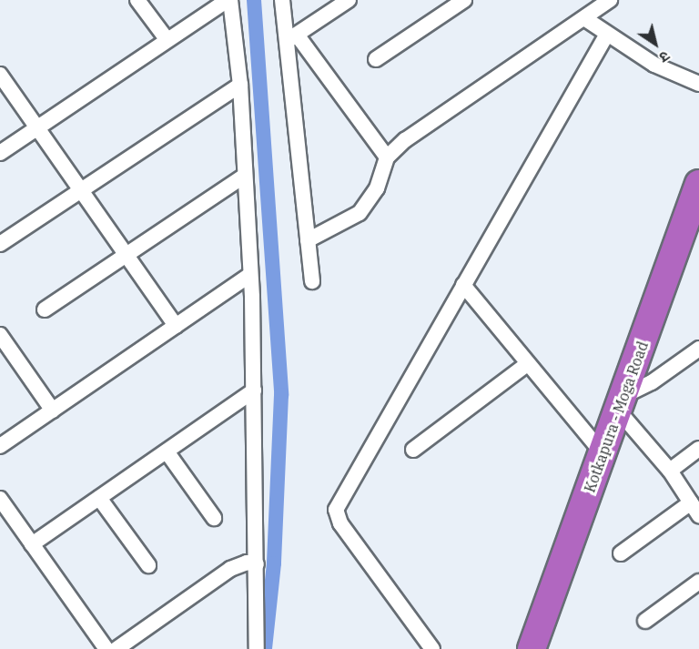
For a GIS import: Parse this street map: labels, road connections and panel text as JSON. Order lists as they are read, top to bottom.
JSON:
{
  "streets": {
    "highway": ["Kotkapura - Moga Road"]
  },
  "north": "bottom right"
}
